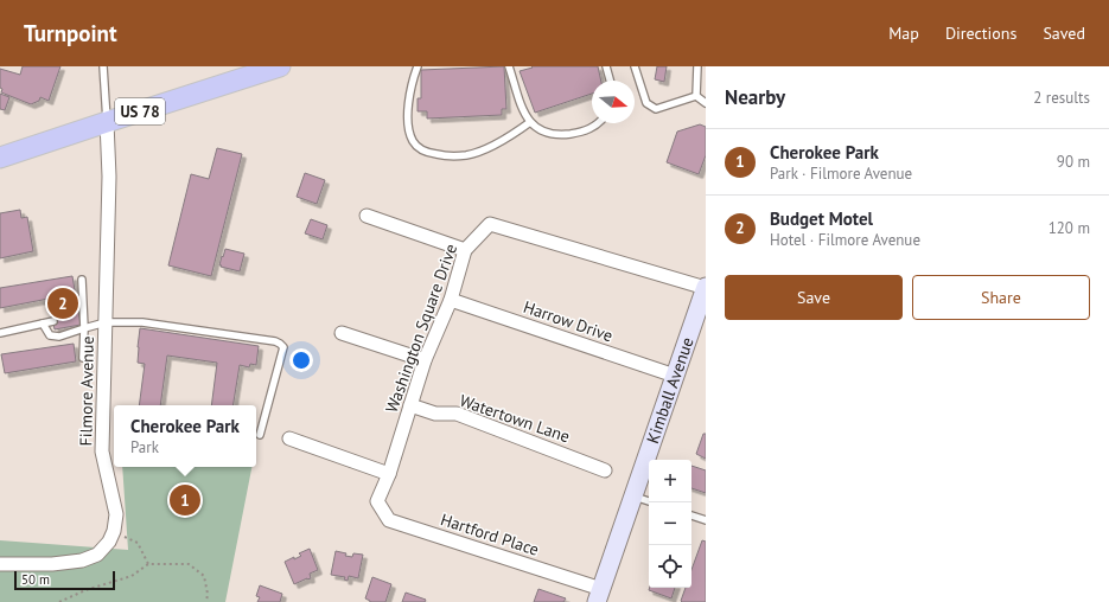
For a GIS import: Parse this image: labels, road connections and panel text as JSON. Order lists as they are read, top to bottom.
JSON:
{
  "streets": {
    "main road": ["US 78", "Kimball Avenue"],
    "street": [
      "Harrow Drive",
      "Washington Square Drive",
      "Filmore Avenue",
      "Watertown Lane",
      "Hartford Place"
    ]
  },
  "crossings": [
    ["US 78", "Filmore Avenue"],
    ["Harrow Drive", "Washington Square Drive"],
    ["Harrow Drive", "Kimball Avenue"],
    ["Washington Square Drive", "Kimball Avenue"],
    ["Washington Square Drive", "Watertown Lane"],
    ["Washington Square Drive", "Hartford Place"],
    ["Kimball Avenue", "Hartford Place"]
  ],
  "scale_bar": "50 m",
  "north": "right",
  "page": {
    "header": "Turnpoint",
    "nav": ["Map", "Directions", "Saved"],
    "heading": ["Nearby", "2 results"],
    "list": [
      {
        "mark": "1",
        "name": "Cherokee Park",
        "note": "Park · Filmore Avenue",
        "value": "90 m"
      },
      {
        "mark": "2",
        "name": "Budget Motel",
        "note": "Hotel · Filmore Avenue",
        "value": "120 m"
      }
    ],
    "buttons": ["Save", "Share"],
    "pins": ["2", "1"],
    "popup": ["Cherokee Park", "Park"],
    "map_buttons": ["+", "−"],
    "scale": "50 m"
  }
}
